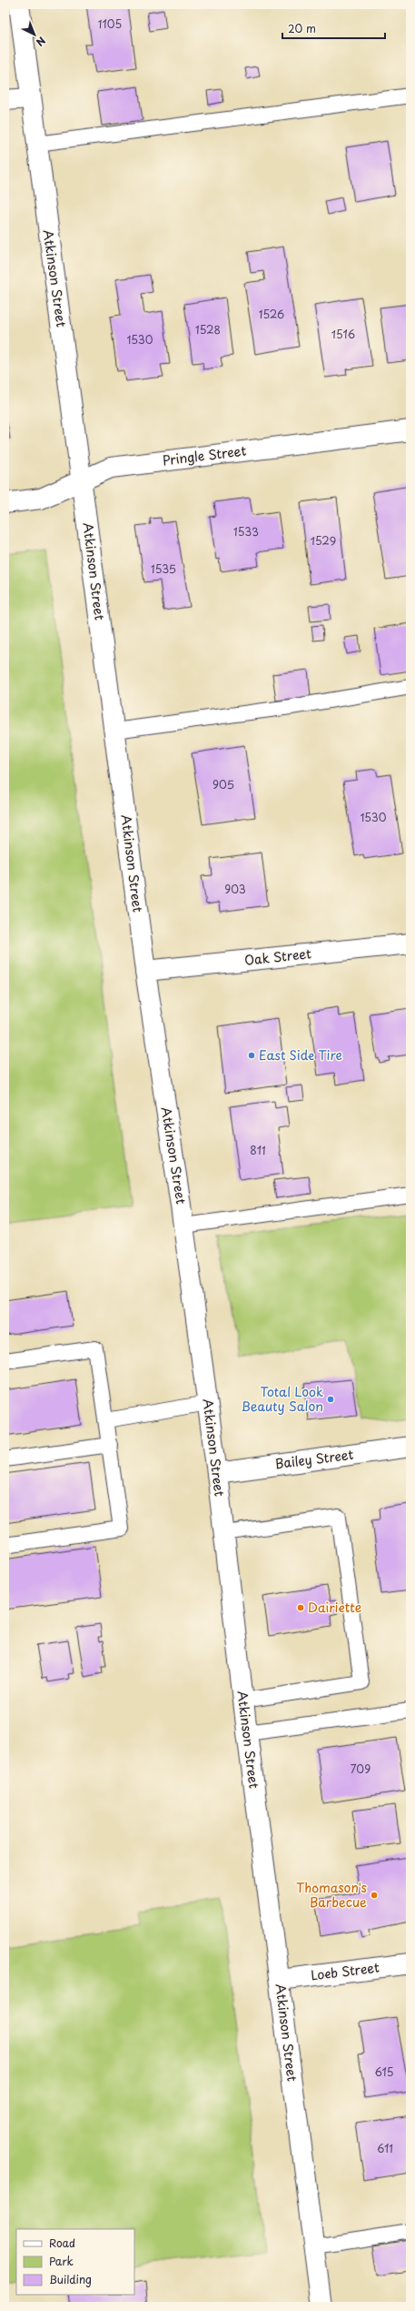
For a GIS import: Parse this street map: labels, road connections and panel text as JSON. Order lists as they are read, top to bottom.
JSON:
{
  "streets": {
    "street": [
      "Atkinson Street",
      "Pringle Street",
      "Oak Street",
      "Bailey Street",
      "Loeb Street"
    ]
  },
  "crossings": [
    ["Atkinson Street", "Pringle Street"],
    ["Atkinson Street", "Oak Street"],
    ["Atkinson Street", "Bailey Street"],
    ["Atkinson Street", "Loeb Street"]
  ],
  "places": [
    "East Side Tire",
    "Total Look Beauty Salon",
    "Dairiette",
    "Thomason's Barbecue"
  ],
  "house_numbers": [
    "1105",
    "1526",
    "1528",
    "1516",
    "1530",
    "1533",
    "1529",
    "1535",
    "905",
    "1530",
    "903",
    "811",
    "709",
    "615",
    "611"
  ],
  "legend": ["Road", "Park", "Building"],
  "scale_bar": "20 m",
  "north": "bottom right"
}
